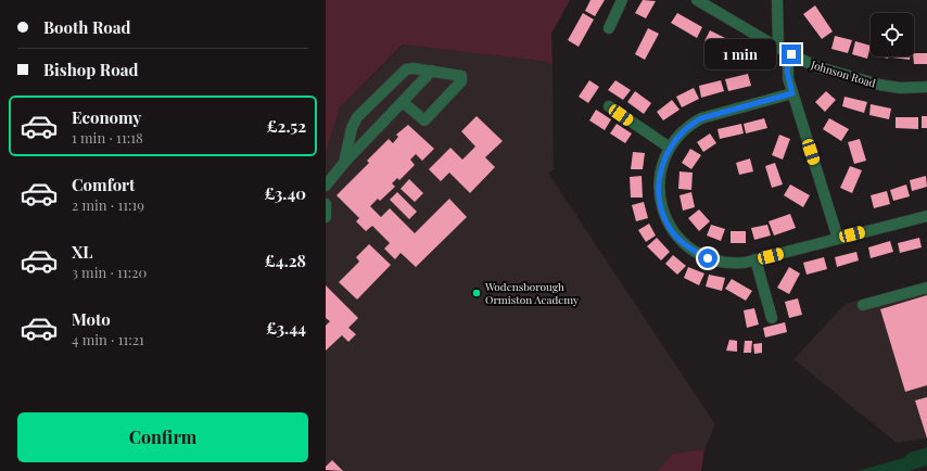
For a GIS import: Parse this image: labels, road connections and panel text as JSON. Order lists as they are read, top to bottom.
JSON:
{
  "streets": {
    "street": ["Johnson Road"]
  },
  "places": ["Wodensborough Ormiston Academy"],
  "page": {
    "banner": ["Booth Road", "Bishop Road"],
    "bubble": "1 min",
    "list": [
      {
        "name": "Economy",
        "note": "1 min · 11:18",
        "value": "£2.52"
      },
      {
        "name": "Comfort",
        "note": "2 min · 11:19",
        "value": "£3.40"
      },
      {
        "name": "XL",
        "note": "3 min · 11:20",
        "value": "£4.28"
      },
      {
        "name": "Moto",
        "note": "4 min · 11:21",
        "value": "£3.44"
      }
    ],
    "buttons": "Confirm"
  }
}
